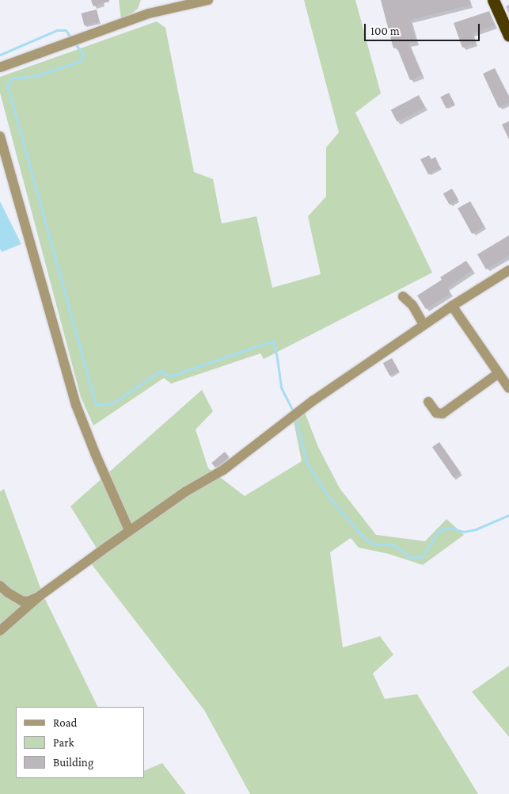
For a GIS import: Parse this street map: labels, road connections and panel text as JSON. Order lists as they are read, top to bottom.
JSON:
{
  "legend": ["Road", "Park", "Building"],
  "scale_bar": "100 m"
}
